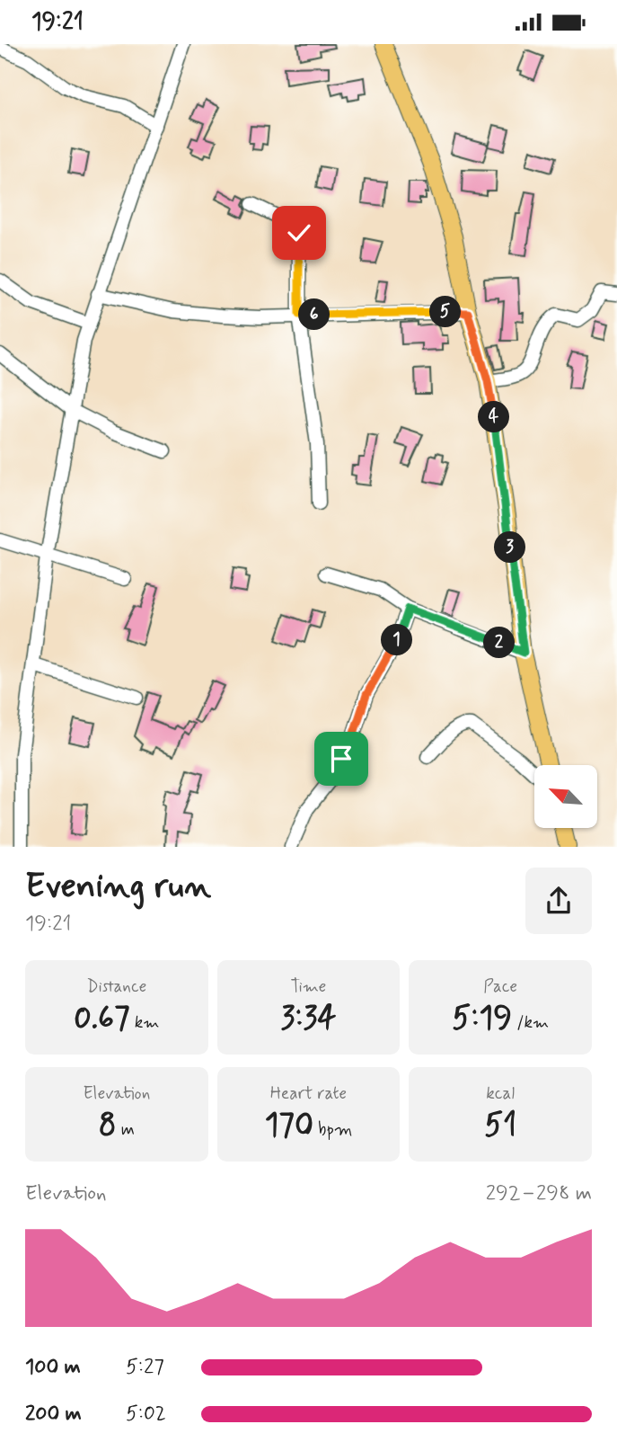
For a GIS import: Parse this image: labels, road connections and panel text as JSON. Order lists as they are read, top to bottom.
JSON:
{
  "north": "top left",
  "page": {
    "status": "19:21",
    "pins": [
      "5",
      "6",
      "4",
      "3",
      "1",
      "2"
    ],
    "heading": ["Evening run", "19:21"],
    "stats": [
      ["Distance", "0.67 km"],
      ["Time", "3:34"],
      ["Pace", "5:19 /km"],
      ["Elevation", "8 m"],
      ["Heart rate", "170 bpm"],
      ["kcal", "51"]
    ],
    "chart": ["Elevation", "292–298 m"],
    "list": [
      {
        "name": "100 m",
        "note": "5:27"
      },
      {
        "name": "200 m",
        "note": "5:02"
      }
    ]
  }
}
